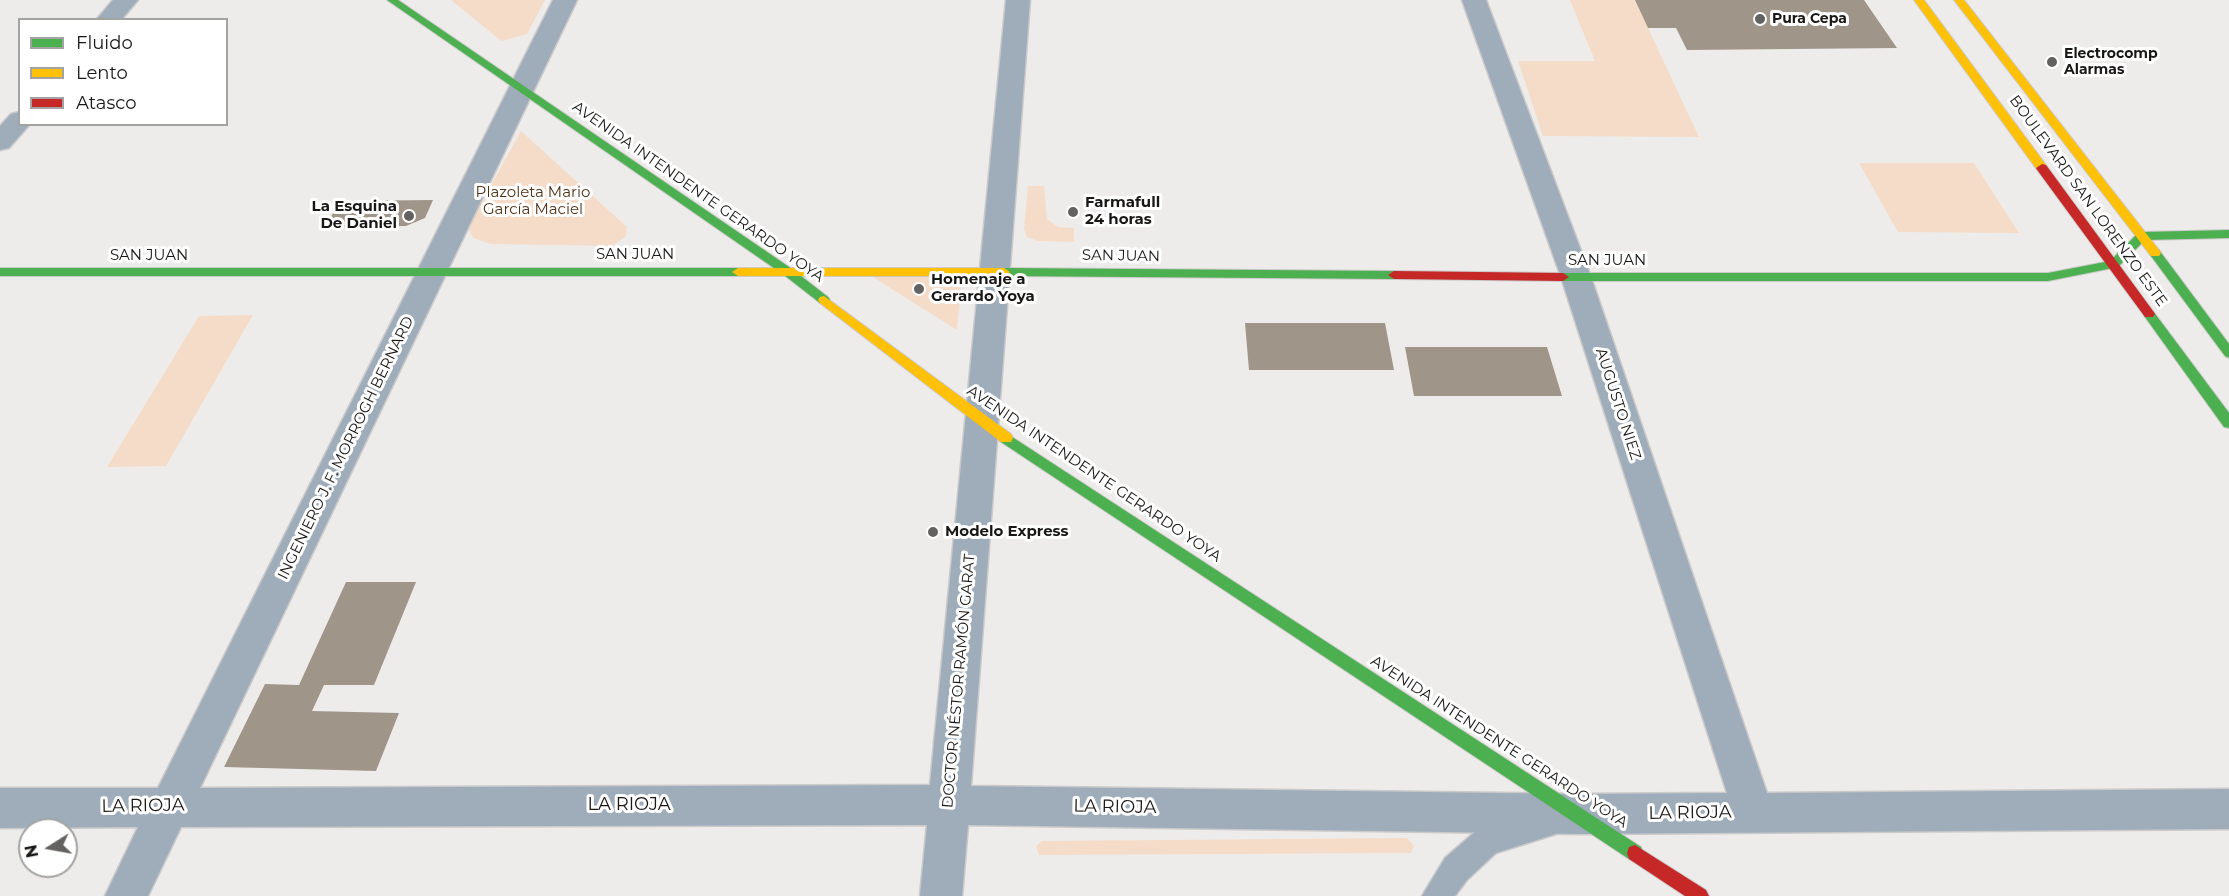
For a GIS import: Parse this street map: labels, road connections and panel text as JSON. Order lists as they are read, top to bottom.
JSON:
{
  "streets": {
    "main road": ["AVENIDA INTENDENTE GERARDO YOYA", "BOULEVARD SAN LORENZO ESTE", "SAN JUAN"],
    "street": [
      "AUGUSTO NIEZ",
      "INGENIERO J. F. MORROGH BERNARD",
      "DOCTOR NÉSTOR RAMÓN GARAT",
      "LA RIOJA"
    ]
  },
  "crossings": [
    ["AVENIDA INTENDENTE GERARDO YOYA", "SAN JUAN"],
    ["AVENIDA INTENDENTE GERARDO YOYA", "INGENIERO J. F. MORROGH BERNARD"],
    ["AVENIDA INTENDENTE GERARDO YOYA", "DOCTOR NÉSTOR RAMÓN GARAT"],
    ["AVENIDA INTENDENTE GERARDO YOYA", "LA RIOJA"],
    ["BOULEVARD SAN LORENZO ESTE", "SAN JUAN"],
    ["SAN JUAN", "AUGUSTO NIEZ"],
    ["SAN JUAN", "INGENIERO J. F. MORROGH BERNARD"],
    ["SAN JUAN", "DOCTOR NÉSTOR RAMÓN GARAT"],
    ["AUGUSTO NIEZ", "LA RIOJA"],
    ["INGENIERO J. F. MORROGH BERNARD", "LA RIOJA"],
    ["DOCTOR NÉSTOR RAMÓN GARAT", "LA RIOJA"]
  ],
  "parks": ["Plazoleta Mario García Maciel"],
  "places": [
    "Pura Cepa",
    "Electrocomp Alarmas",
    "Farmafull 24 horas",
    "La Esquina De Daniel",
    "Homenaje a Gerardo Yoya",
    "Modelo Express"
  ],
  "legend": ["Fluido", "Lento", "Atasco"],
  "north": "left"
}
